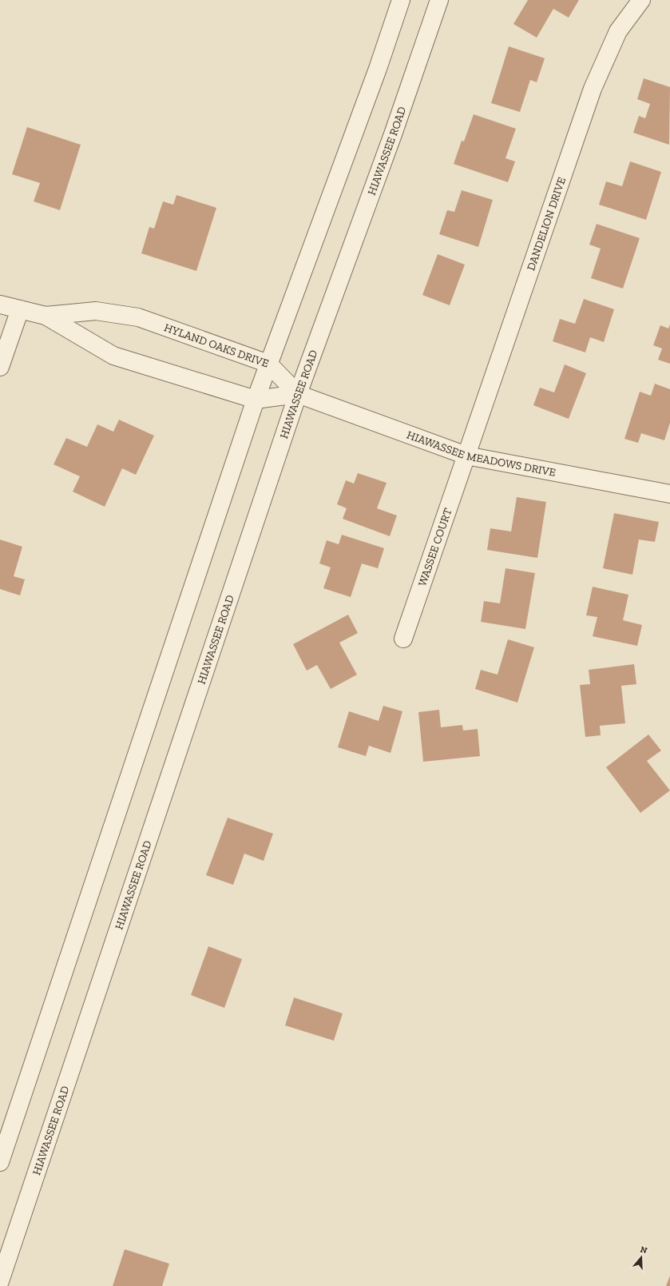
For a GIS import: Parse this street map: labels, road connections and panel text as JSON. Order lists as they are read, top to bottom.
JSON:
{
  "streets": {
    "street": [
      "HIAWASSEE ROAD",
      "DANDELION DRIVE",
      "HYLAND OAKS DRIVE",
      "HIAWASSEE MEADOWS DRIVE",
      "WASSEE COURT"
    ]
  },
  "crossings": [
    ["HIAWASSEE ROAD", "HYLAND OAKS DRIVE"],
    ["HIAWASSEE ROAD", "HIAWASSEE MEADOWS DRIVE"],
    ["DANDELION DRIVE", "HIAWASSEE MEADOWS DRIVE"],
    ["DANDELION DRIVE", "WASSEE COURT"],
    ["HYLAND OAKS DRIVE", "HIAWASSEE MEADOWS DRIVE"],
    ["HIAWASSEE MEADOWS DRIVE", "WASSEE COURT"]
  ],
  "north": "top"
}
